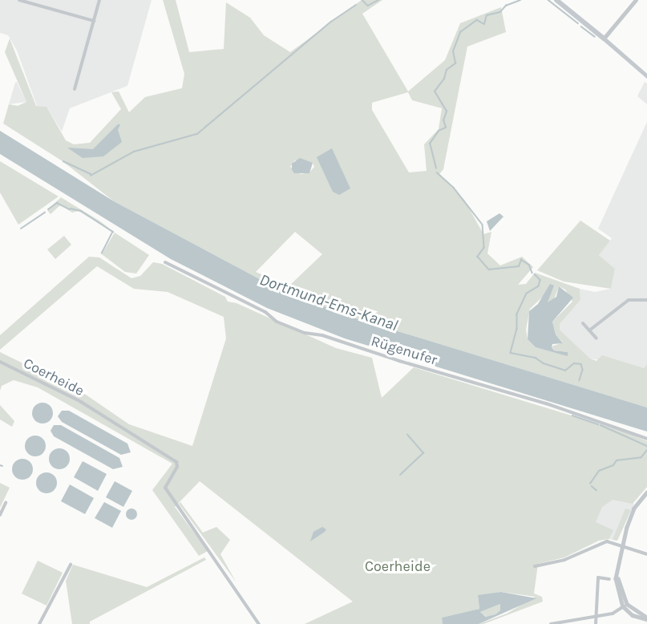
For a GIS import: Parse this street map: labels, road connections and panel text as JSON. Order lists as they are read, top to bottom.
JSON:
{
  "streets": {
    "street": ["Rügenufer", "Coerheide"]
  },
  "water": ["Dortmund-Ems-Kanal"],
  "parks": ["Coerheide"]
}
